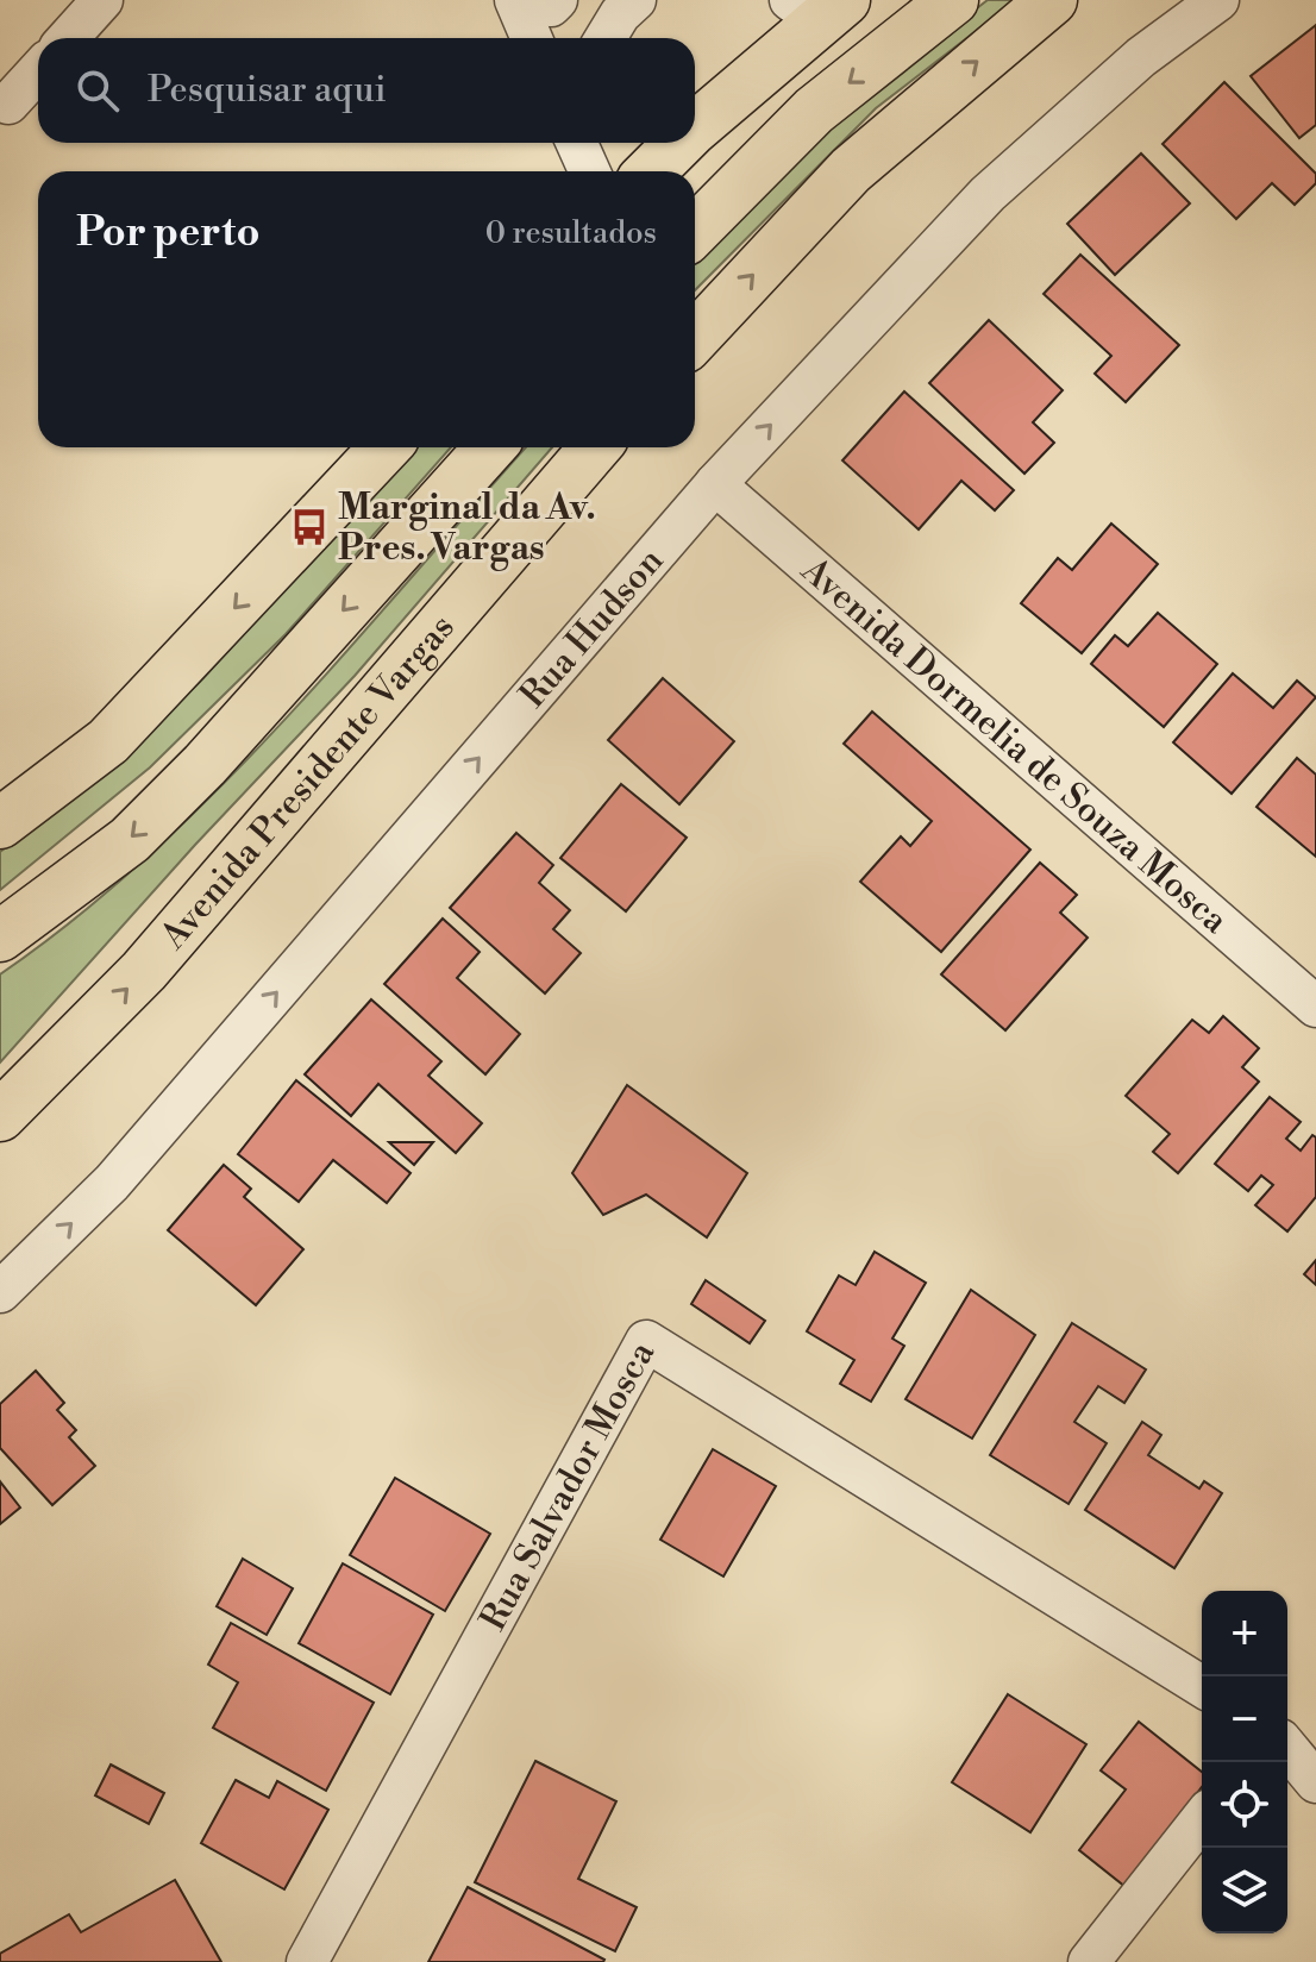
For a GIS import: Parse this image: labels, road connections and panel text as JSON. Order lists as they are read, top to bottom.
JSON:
{
  "streets": {
    "main road": ["Avenida Presidente Vargas"],
    "street": ["Rua Hudson", "Avenida Dormelia de Souza Mosca", "Rua Salvador Mosca"]
  },
  "crossings": [
    ["Rua Hudson", "Avenida Dormelia de Souza Mosca"]
  ],
  "one_way": ["Rua Hudson"],
  "places": {
    "bus stop": ["Marginal da Av. Pres. Vargas"]
  },
  "page": {
    "search": "Pesquisar aqui",
    "heading": ["Por perto", "0 resultados"],
    "map_buttons": ["+", "−"]
  }
}
